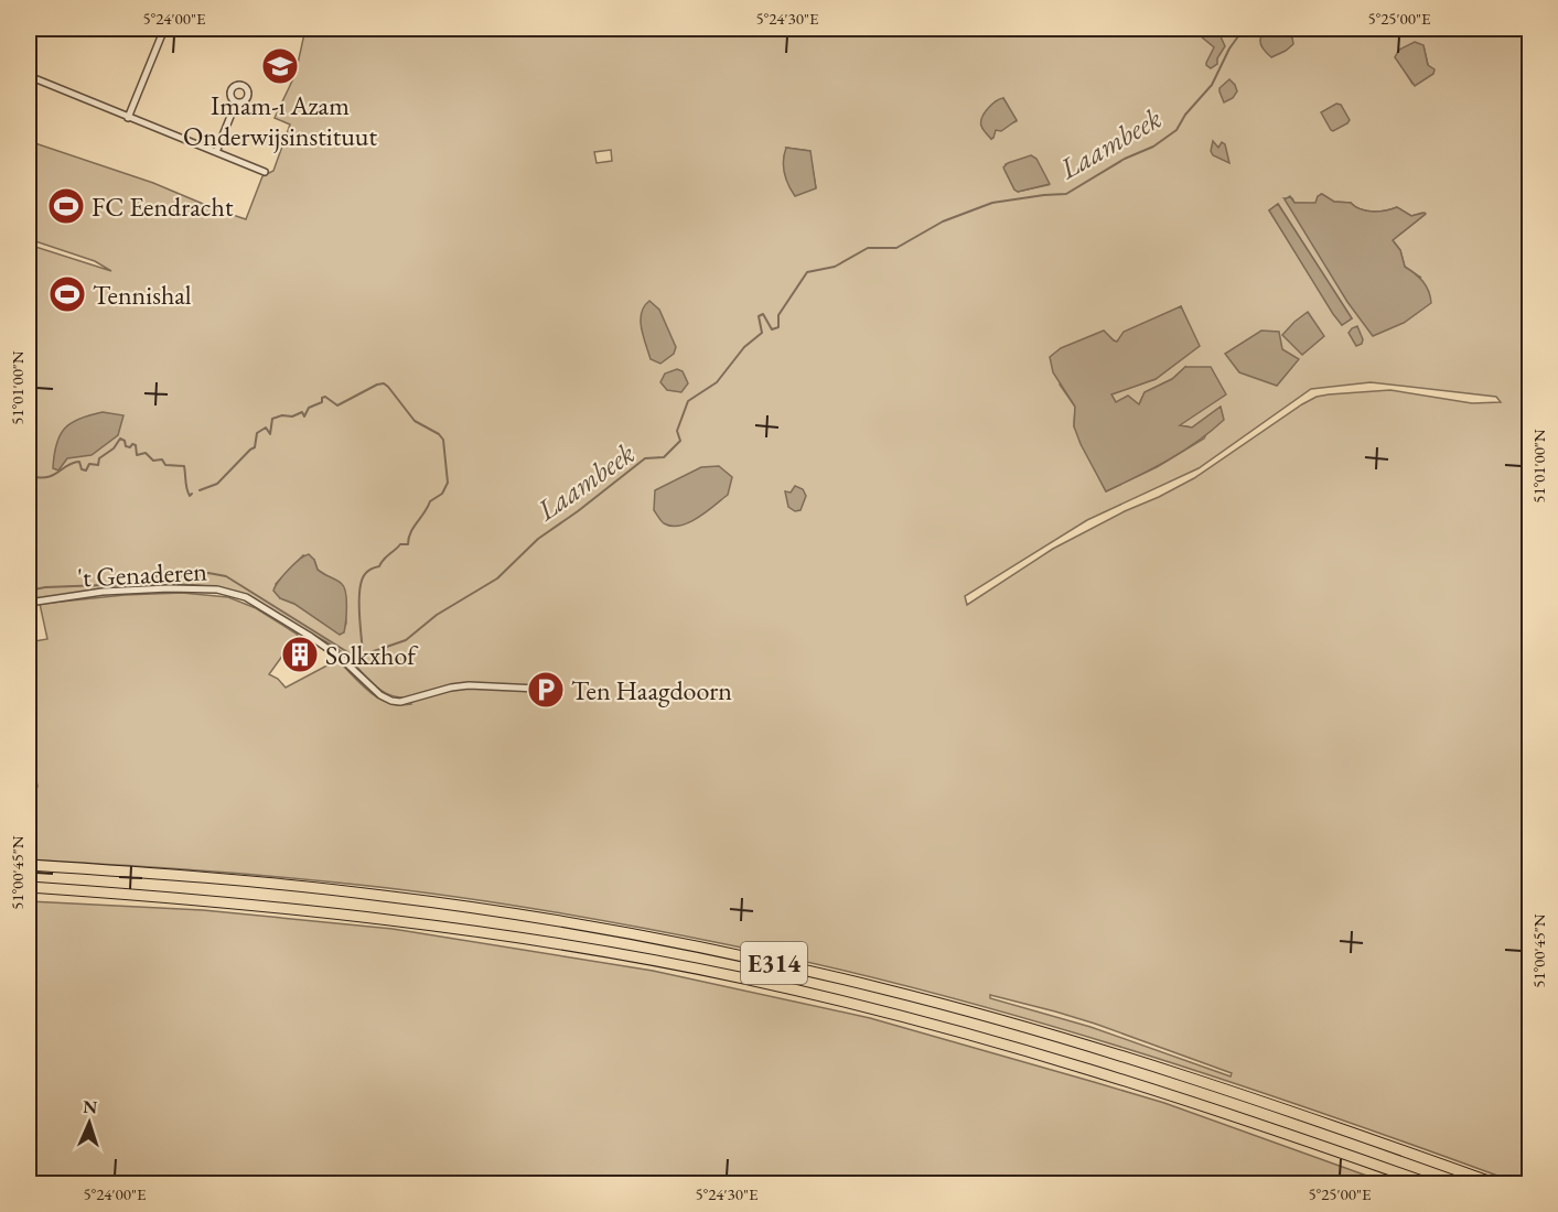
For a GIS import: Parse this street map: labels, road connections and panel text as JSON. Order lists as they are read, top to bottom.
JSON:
{
  "streets": {
    "highway": ["E314"],
    "street": ["'t Genaderen"]
  },
  "water": ["Laambeek"],
  "places": {
    "school or university": ["Imam-ı Azam Onderwijsinstituut"],
    "sports": ["FC Eendracht", "Tennishal"],
    "building": ["Solkxhof"],
    "parking": ["Ten Haagdoorn"]
  },
  "north": "top",
  "coordinates": [
    "5°24'00\"E",
    "5°24'30\"E",
    "5°25'00\"E",
    "51°01'00\"N",
    "51°00'45\"N"
  ]
}
